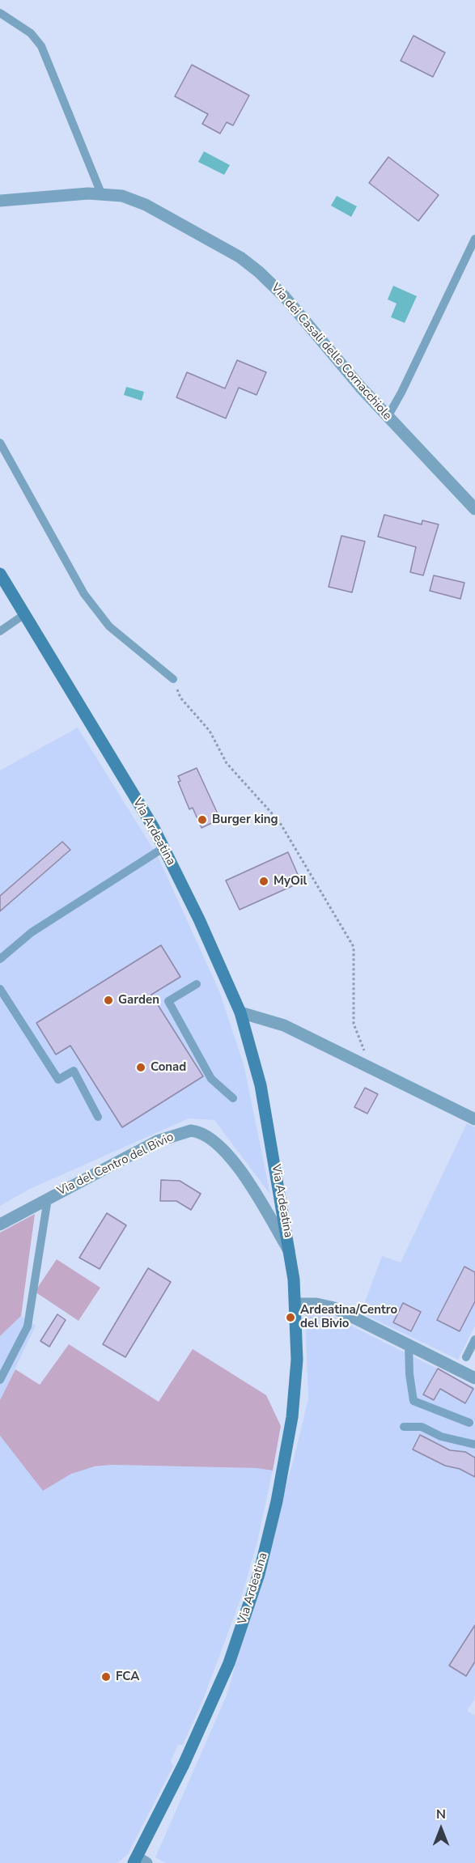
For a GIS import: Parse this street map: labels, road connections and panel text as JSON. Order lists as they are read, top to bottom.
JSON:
{
  "streets": {
    "main road": ["Via Ardeatina"],
    "street": ["Via dei Casali delle Cornacchiole", "Via del Centro del Bivio"]
  },
  "crossings": [
    ["Via Ardeatina", "Via del Centro del Bivio"]
  ],
  "places": [
    "Burger king",
    "MyOil",
    "Garden",
    "Conad",
    "Ardeatina/Centro del Bivio",
    "FCA"
  ],
  "north": "top"
}
